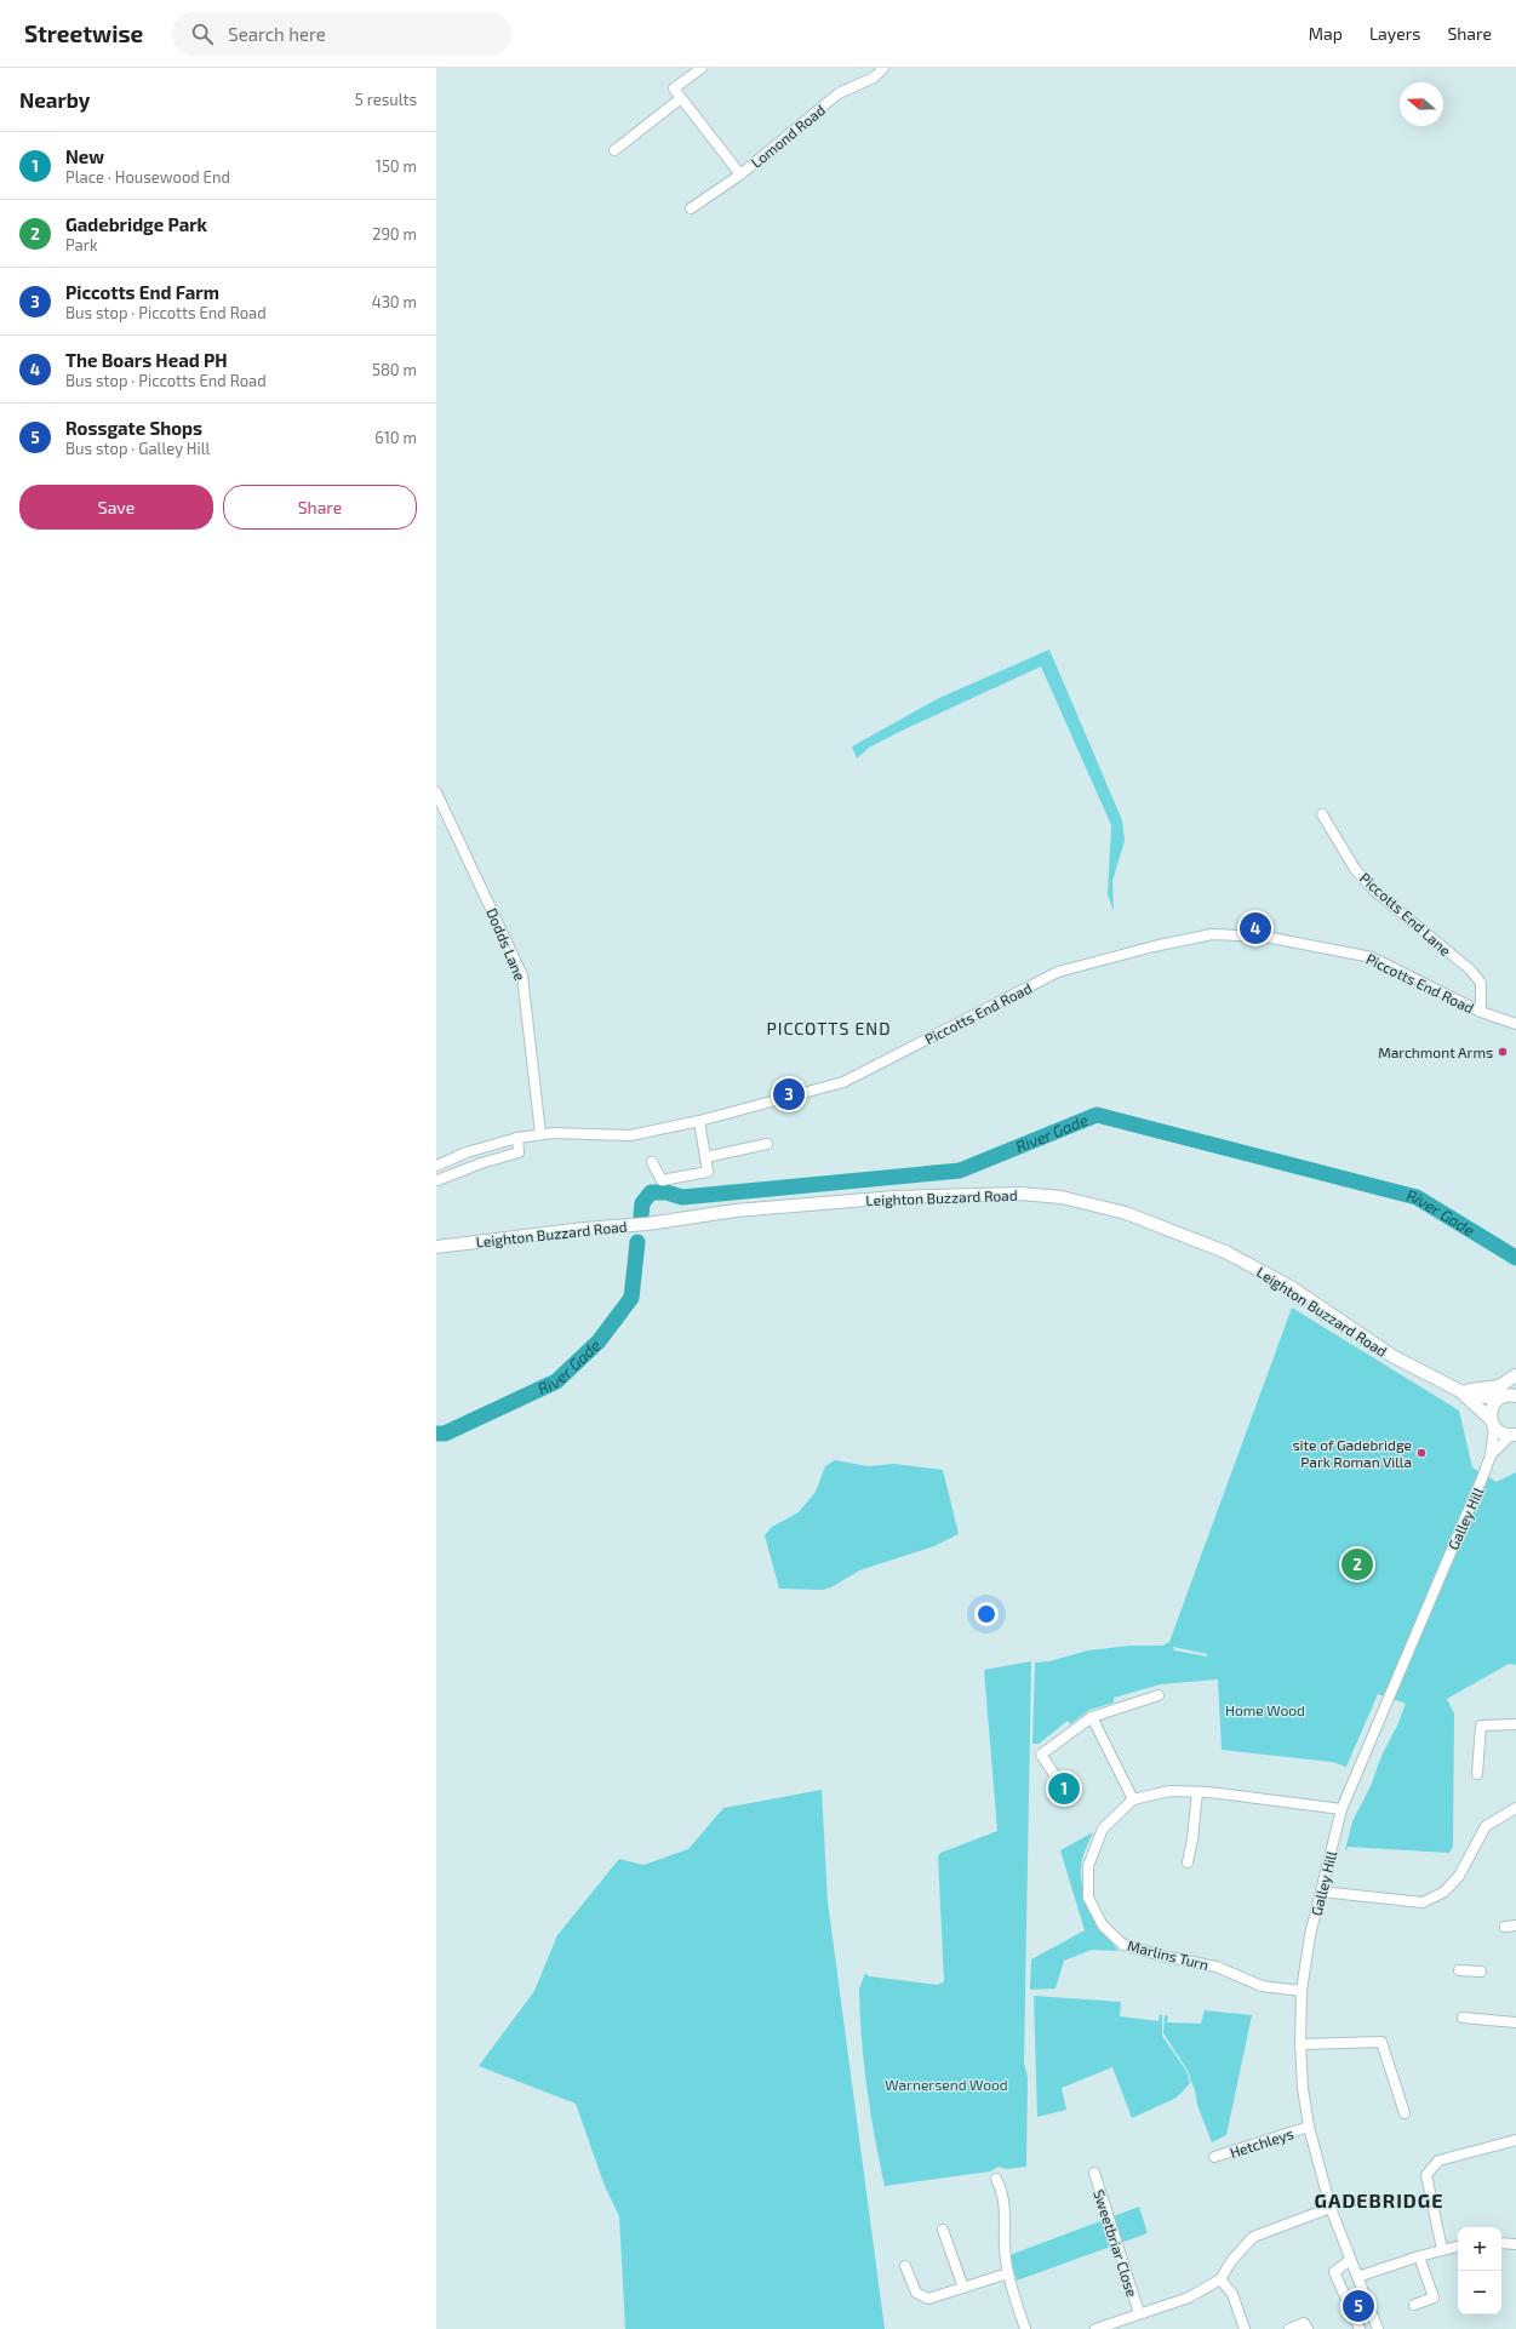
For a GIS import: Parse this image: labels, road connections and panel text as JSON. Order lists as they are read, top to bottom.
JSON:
{
  "streets": {
    "main road": ["Leighton Buzzard Road"],
    "street": [
      "Lomond Road",
      "Piccotts End Lane",
      "Dodds Lane",
      "Piccotts End Road",
      "Galley Hill",
      "Marlins Turn",
      "Hetchleys",
      "Sweetbriar Close"
    ]
  },
  "crossings": [
    ["Piccotts End Lane", "Piccotts End Road"],
    ["Dodds Lane", "Piccotts End Road"],
    ["Leighton Buzzard Road", "Galley Hill"],
    ["Galley Hill", "Marlins Turn"],
    ["Galley Hill", "Hetchleys"]
  ],
  "districts": ["PICCOTTS END", "GADEBRIDGE"],
  "water": ["River Gade"],
  "parks": ["Home Wood", "Warnersend Wood"],
  "places": ["Marchmont Arms", "site of Gadebridge Park Roman Villa"],
  "north": "left",
  "page": {
    "header": "Streetwise",
    "search": "Search here",
    "nav": ["Map", "Layers", "Share"],
    "heading": ["Nearby", "5 results"],
    "list": [
      {
        "mark": "1",
        "name": "New",
        "note": "Place · Housewood End",
        "value": "150 m"
      },
      {
        "mark": "2",
        "name": "Gadebridge Park",
        "note": "Park",
        "value": "290 m"
      },
      {
        "mark": "3",
        "name": "Piccotts End Farm",
        "note": "Bus stop · Piccotts End Road",
        "value": "430 m"
      },
      {
        "mark": "4",
        "name": "The Boars Head PH",
        "note": "Bus stop · Piccotts End Road",
        "value": "580 m"
      },
      {
        "mark": "5",
        "name": "Rossgate Shops",
        "note": "Bus stop · Galley Hill",
        "value": "610 m"
      }
    ],
    "buttons": ["Save", "Share"],
    "pins": [
      "4",
      "3",
      "2",
      "1",
      "5"
    ],
    "map_buttons": ["+", "−"]
  }
}
